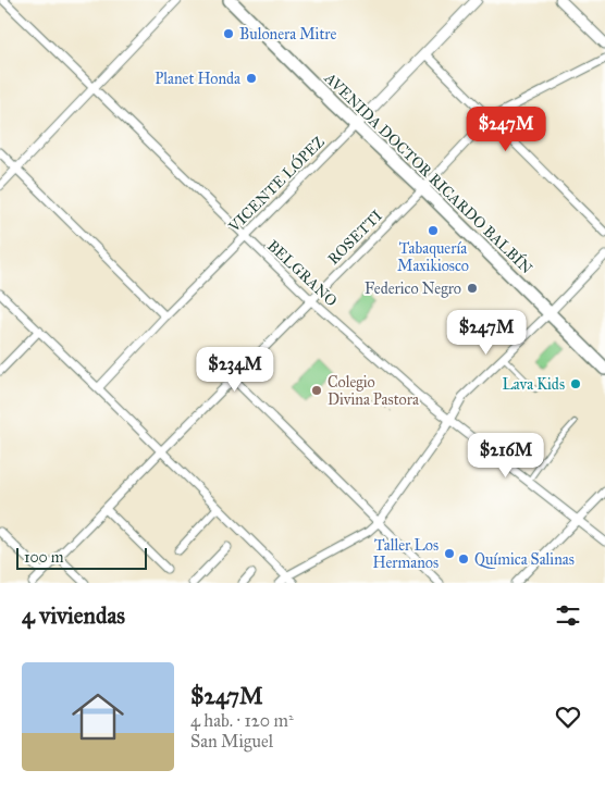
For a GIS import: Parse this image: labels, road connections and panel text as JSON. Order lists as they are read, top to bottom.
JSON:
{
  "streets": {
    "main road": ["AVENIDA DOCTOR RICARDO BALBÍN"],
    "street": ["VICENTE LÓPEZ", "ROSETTI", "BELGRANO"]
  },
  "crossings": [
    ["AVENIDA DOCTOR RICARDO BALBÍN", "VICENTE LÓPEZ"],
    ["AVENIDA DOCTOR RICARDO BALBÍN", "ROSETTI"],
    ["VICENTE LÓPEZ", "BELGRANO"],
    ["ROSETTI", "BELGRANO"]
  ],
  "places": [
    "Bulonera Mitre",
    "Planet Honda",
    "Tabaquería Maxikiosco",
    "Federico Negro",
    "Lava Kids",
    "Colegio Divina Pastora",
    "Taller Los Hermanos",
    "Química Salinas"
  ],
  "scale_bar": "100 m",
  "page": {
    "price": [
      "$247M",
      "$247M",
      "$234M",
      "$216M"
    ],
    "scale": "100 m",
    "heading": "4 viviendas",
    "list": [
      {
        "name": "$247M",
        "note": "4 hab. · 120 m² · San Miguel"
      }
    ]
  }
}
